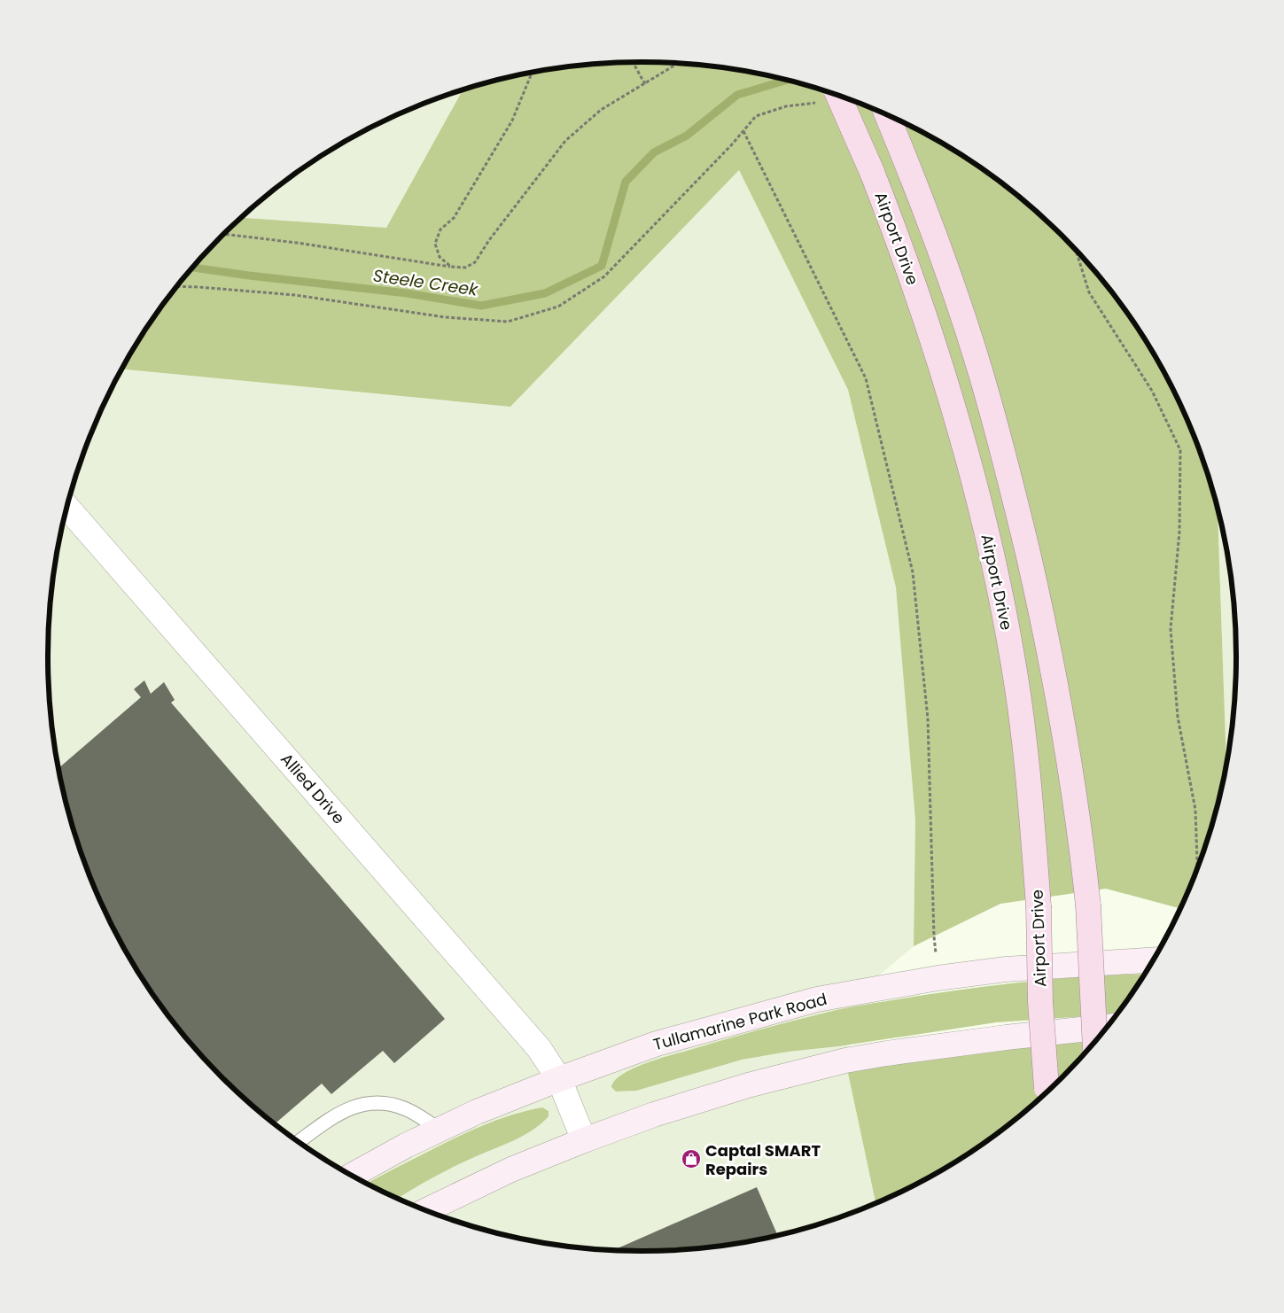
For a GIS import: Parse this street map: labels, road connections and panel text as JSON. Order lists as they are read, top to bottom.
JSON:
{
  "streets": {
    "main road": ["Airport Drive"],
    "street": ["Allied Drive", "Tullamarine Park Road"]
  },
  "crossings": [
    ["Allied Drive", "Tullamarine Park Road"]
  ],
  "water": ["Steele Creek"],
  "places": {
    "shop": ["Captal SMART Repairs"]
  }
}
